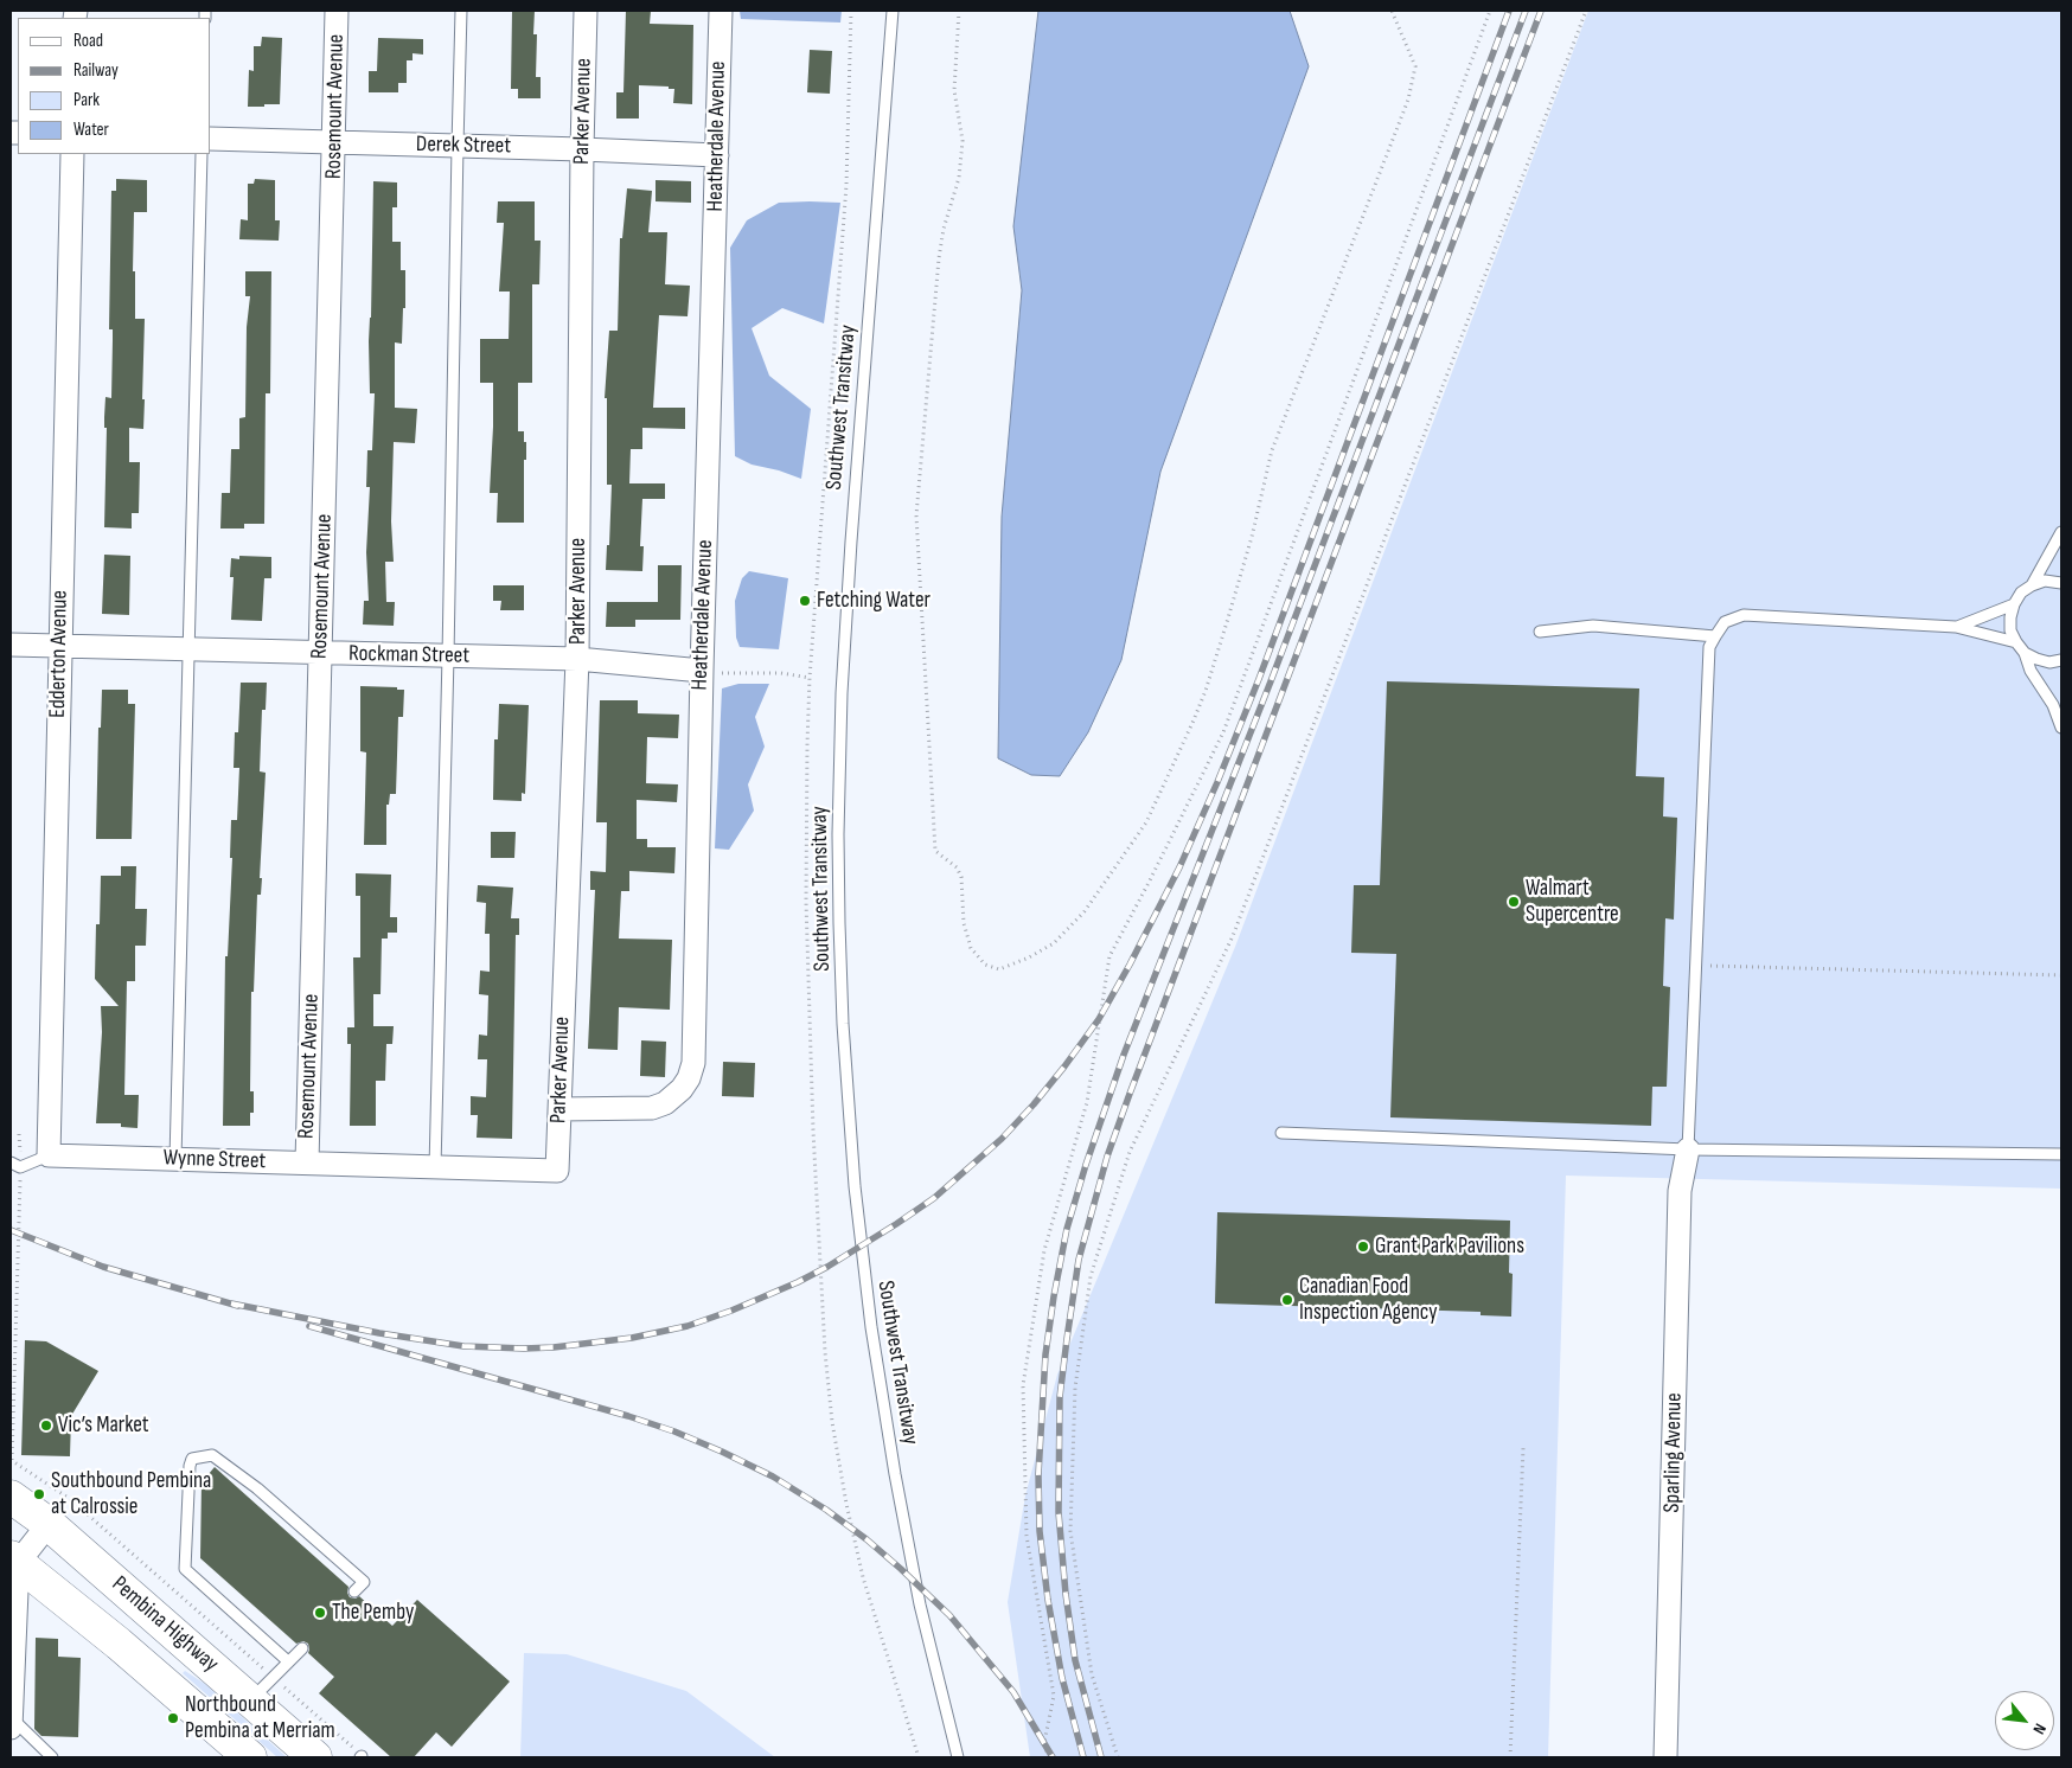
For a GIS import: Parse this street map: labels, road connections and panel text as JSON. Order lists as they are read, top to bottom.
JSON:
{
  "streets": {
    "main road": ["Pembina Highway"],
    "street": [
      "Rosemount Avenue",
      "Parker Avenue",
      "Heatherdale Avenue",
      "Derek Street",
      "Edderton Avenue",
      "Rockman Street",
      "Wynne Street",
      "Sparling Avenue"
    ],
    "lane": ["Southwest Transitway"]
  },
  "crossings": [
    ["Rosemount Avenue", "Derek Street"],
    ["Rosemount Avenue", "Rockman Street"],
    ["Rosemount Avenue", "Wynne Street"],
    ["Parker Avenue", "Heatherdale Avenue"],
    ["Parker Avenue", "Derek Street"],
    ["Parker Avenue", "Rockman Street"],
    ["Parker Avenue", "Wynne Street"],
    ["Heatherdale Avenue", "Derek Street"],
    ["Heatherdale Avenue", "Rockman Street"],
    ["Edderton Avenue", "Rockman Street"],
    ["Edderton Avenue", "Wynne Street"]
  ],
  "places": [
    "Fetching Water",
    "Walmart Supercentre",
    "Grant Park Pavilions",
    "Canadian Food Inspection Agency",
    "Vic’s Market",
    "Southbound Pembina at Calrossie",
    "The Pemby",
    "Northbound Pembina at Merriam"
  ],
  "legend": [
    "Road",
    "Railway",
    "Park",
    "Water"
  ],
  "north": "bottom right"
}
